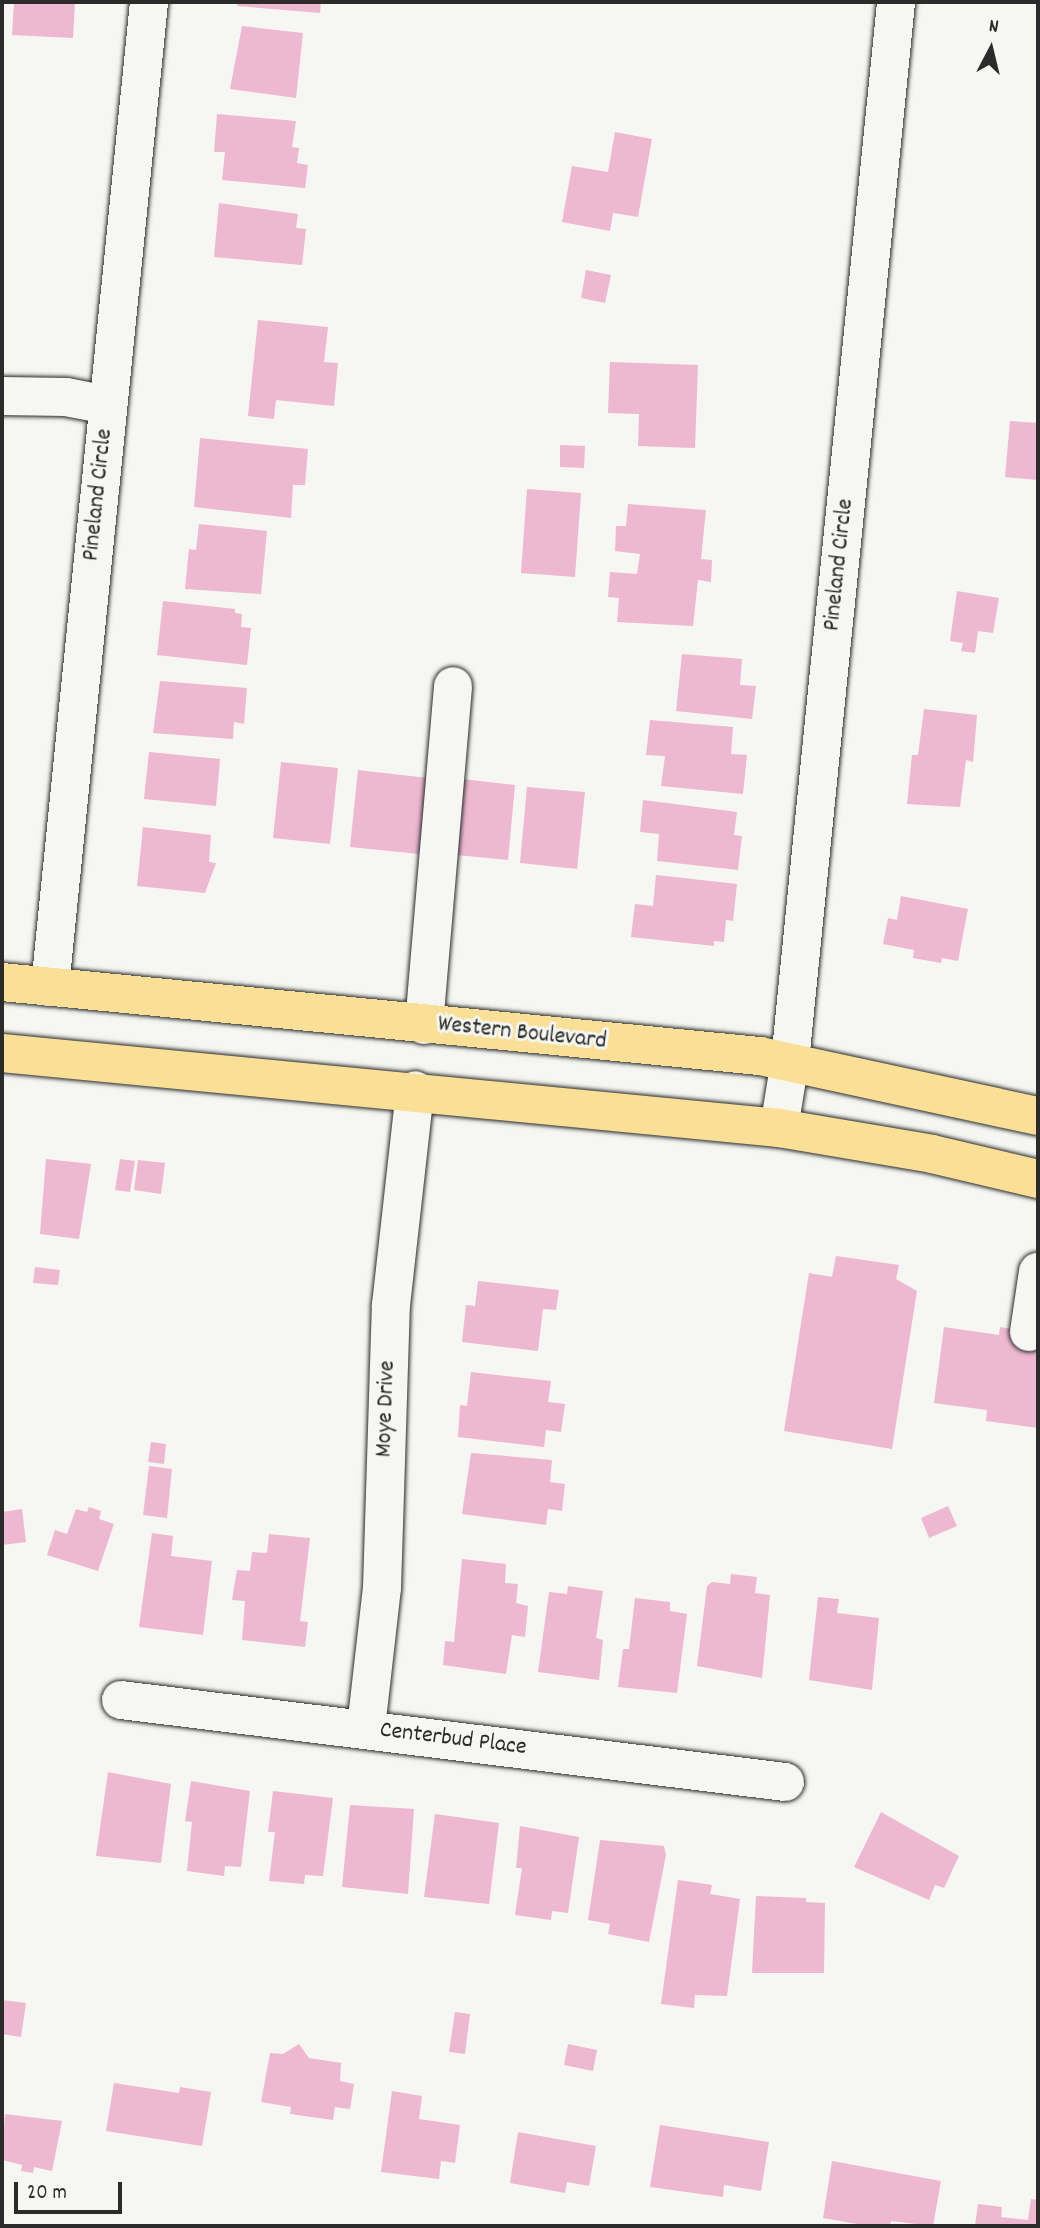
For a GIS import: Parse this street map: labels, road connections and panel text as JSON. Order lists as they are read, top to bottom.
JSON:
{
  "streets": {
    "main road": ["Western Boulevard"],
    "street": ["Pineland Circle", "Moye Drive", "Centerbud Place"]
  },
  "crossings": [
    ["Pineland Circle", "Western Boulevard"],
    ["Moye Drive", "Centerbud Place"]
  ],
  "scale_bar": "20 m",
  "north": "top"
}
